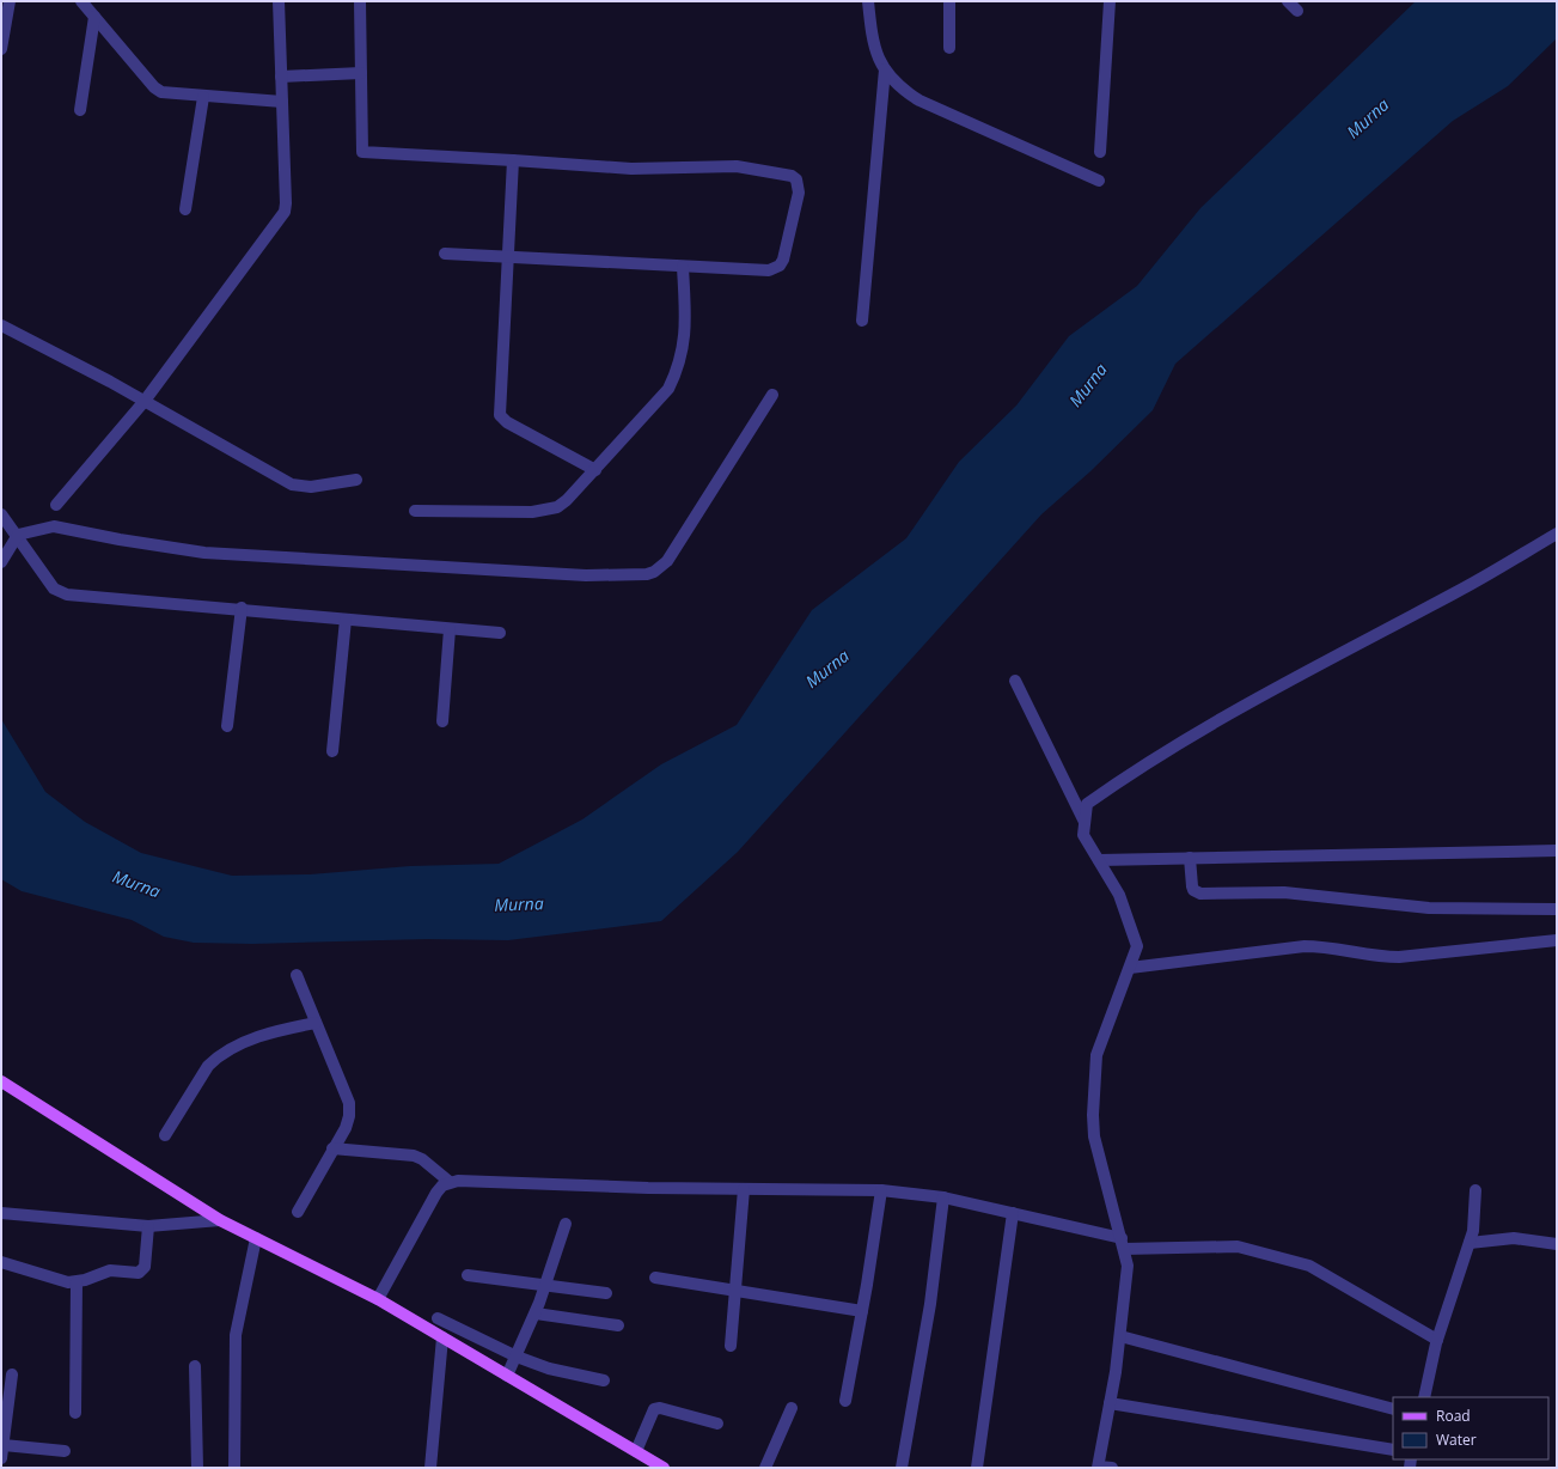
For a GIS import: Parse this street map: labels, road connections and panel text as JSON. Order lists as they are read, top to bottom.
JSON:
{
  "water": ["Murna"],
  "legend": ["Road", "Water"]
}
